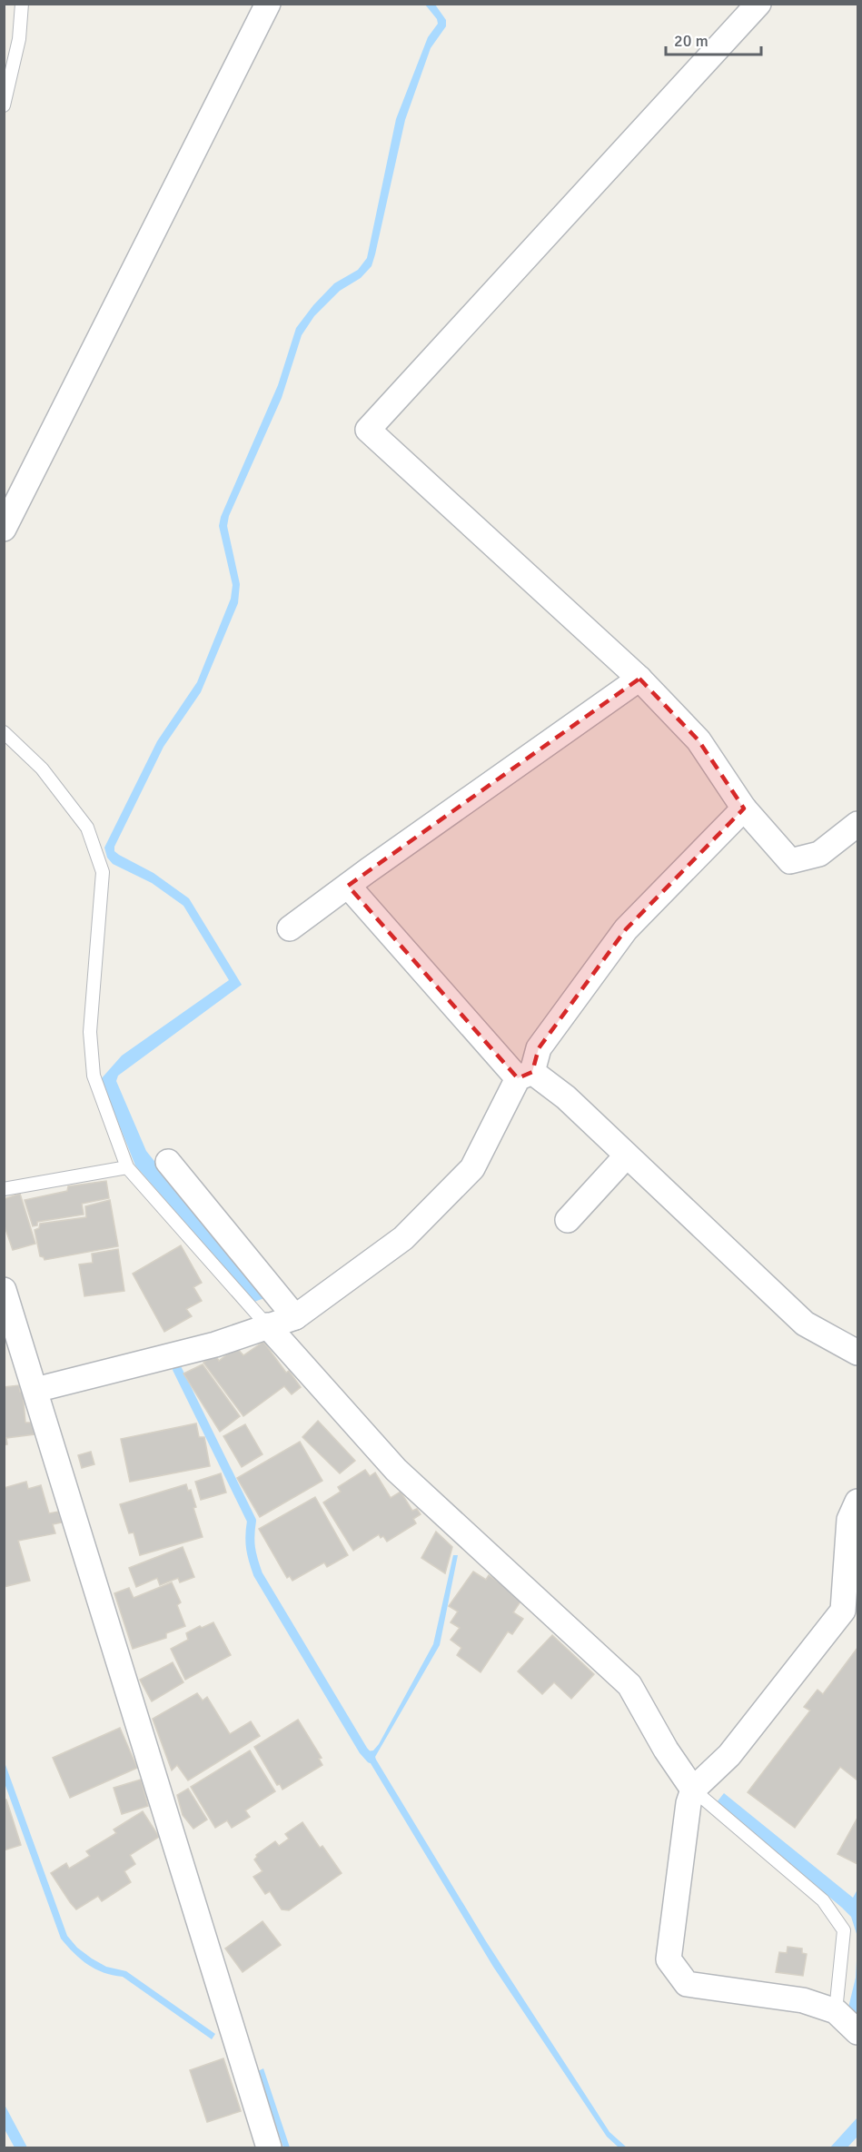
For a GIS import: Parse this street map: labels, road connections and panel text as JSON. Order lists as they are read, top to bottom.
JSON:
{
  "scale_bar": "20 m"
}
